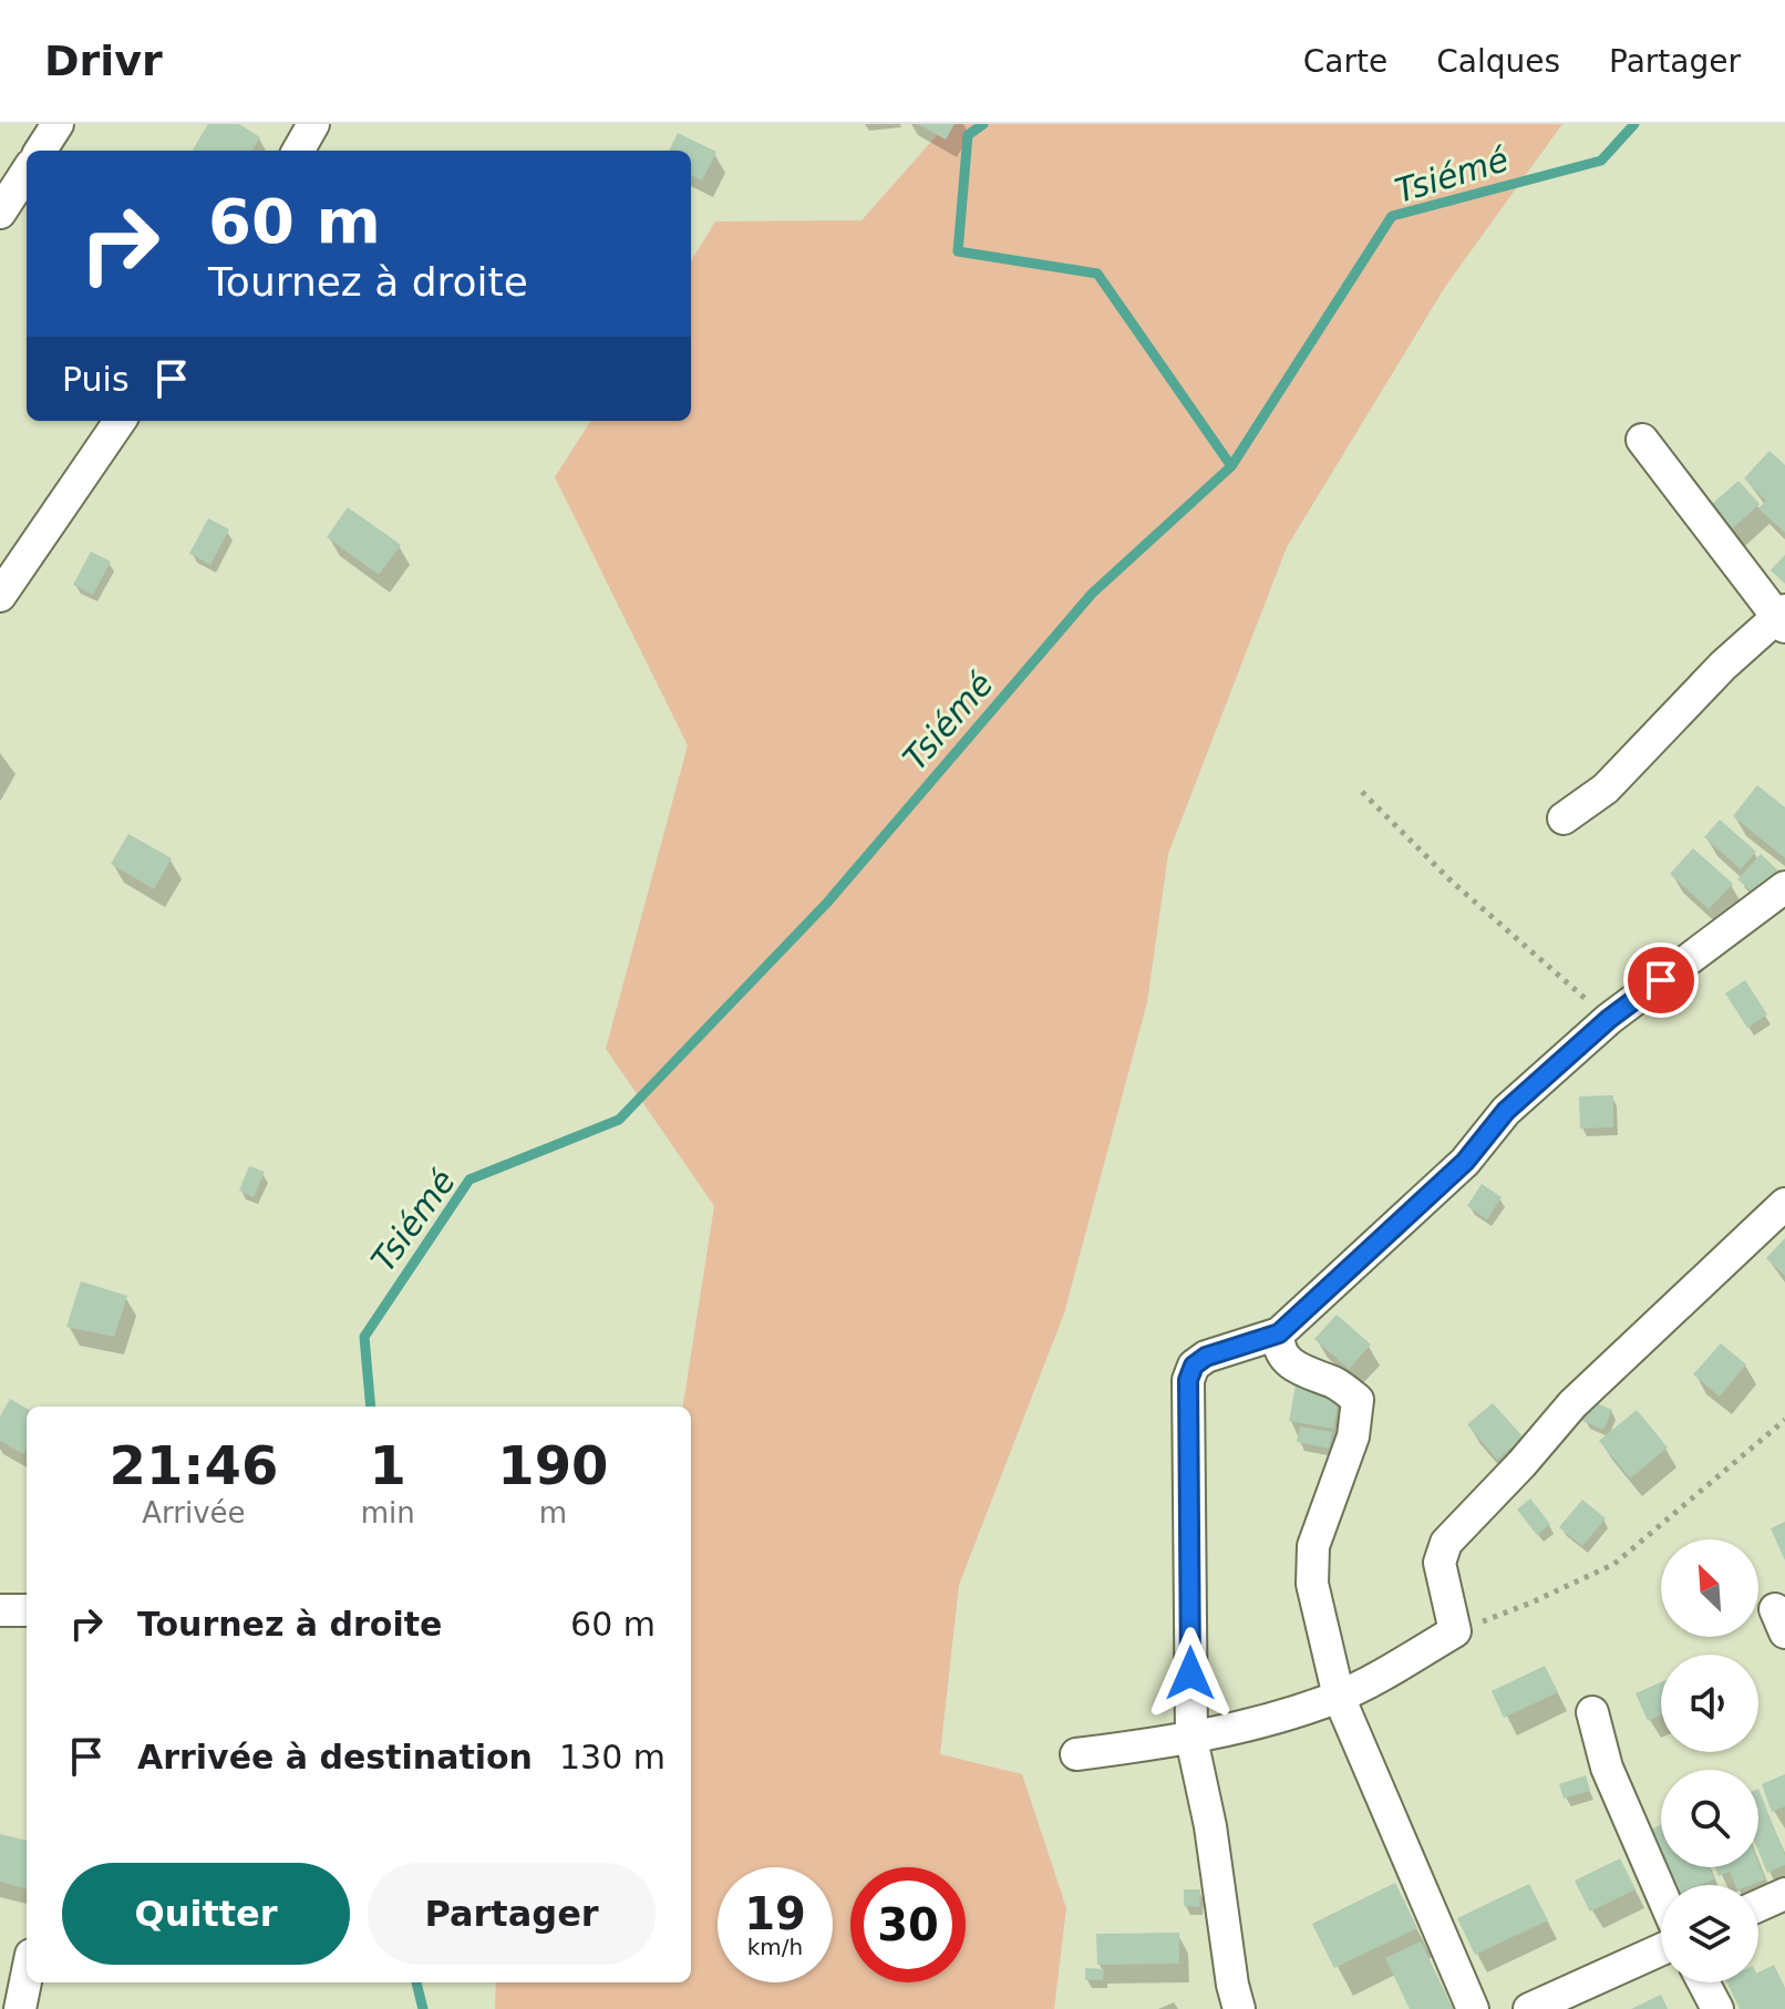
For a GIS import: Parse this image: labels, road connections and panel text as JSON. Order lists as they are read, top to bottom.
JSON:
{
  "water": ["Tsiémé"],
  "north": "top left",
  "page": {
    "header": "Drivr",
    "nav": ["Carte", "Calques", "Partager"],
    "turn": ["60 m", "Tournez à droite"],
    "then": "Puis",
    "eta": [
      "21:46",
      "Arrivée",
      "1",
      "min",
      "190",
      "m"
    ],
    "list": [
      {
        "name": "Tournez à droite",
        "value": "60 m"
      },
      {
        "name": "Arrivée à destination",
        "value": "130 m"
      }
    ],
    "buttons": ["Quitter", "Partager"],
    "speed": "19 km/h",
    "limit": "30"
  }
}
